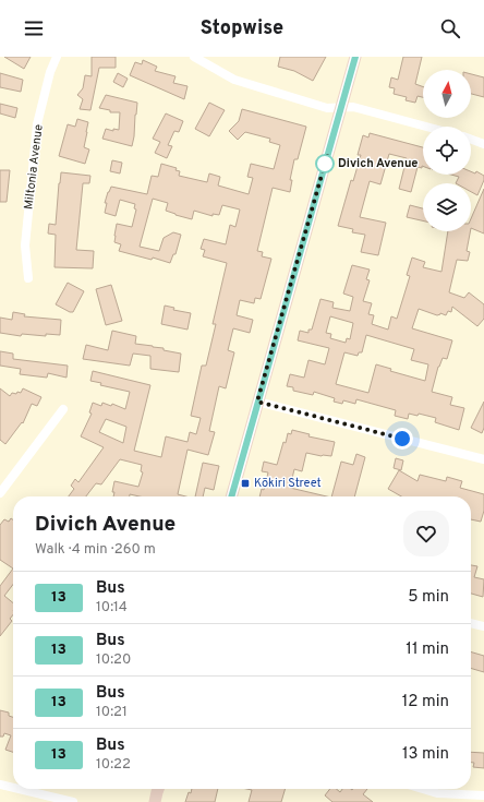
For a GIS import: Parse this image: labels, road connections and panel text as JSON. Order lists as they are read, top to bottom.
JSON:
{
  "streets": {
    "street": ["Miltonia Avenue"]
  },
  "places": {
    "other": ["Divich Avenue"],
    "transit": ["Kōkiri Street"]
  },
  "lines": ["bus line 13"],
  "north": "top",
  "page": {
    "header": "Stopwise",
    "heading": ["Divich Avenue", "Walk · 4 min · 260 m"],
    "list": [
      {
        "mark": "13",
        "name": "Bus",
        "note": "10:14",
        "value": "5 min"
      },
      {
        "mark": "13",
        "name": "Bus",
        "note": "10:20",
        "value": "11 min"
      },
      {
        "mark": "13",
        "name": "Bus",
        "note": "10:21",
        "value": "12 min"
      },
      {
        "mark": "13",
        "name": "Bus",
        "note": "10:22",
        "value": "13 min"
      }
    ]
  }
}
